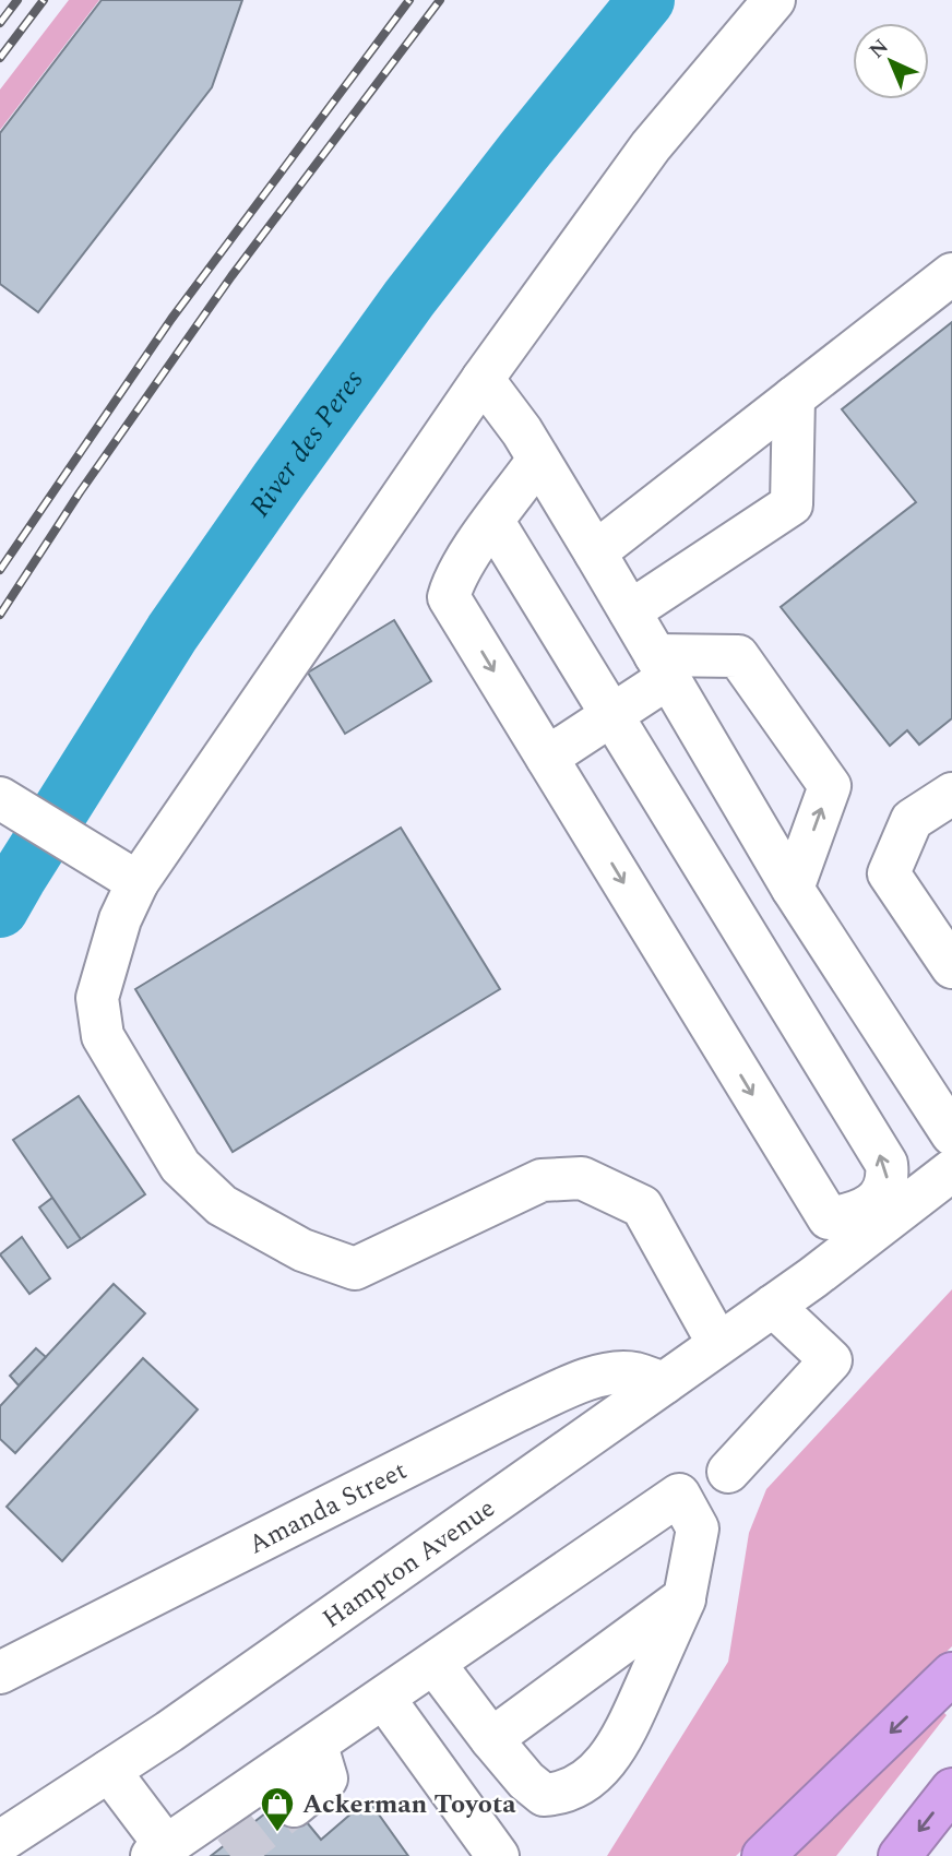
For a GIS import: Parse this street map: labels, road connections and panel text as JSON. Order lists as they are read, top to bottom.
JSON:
{
  "streets": {
    "street": ["Amanda Street", "Hampton Avenue"]
  },
  "crossings": [
    ["Amanda Street", "Hampton Avenue"]
  ],
  "water": ["River des Peres"],
  "places": {
    "shop": ["Ackerman Toyota"]
  },
  "north": "top left"
}
